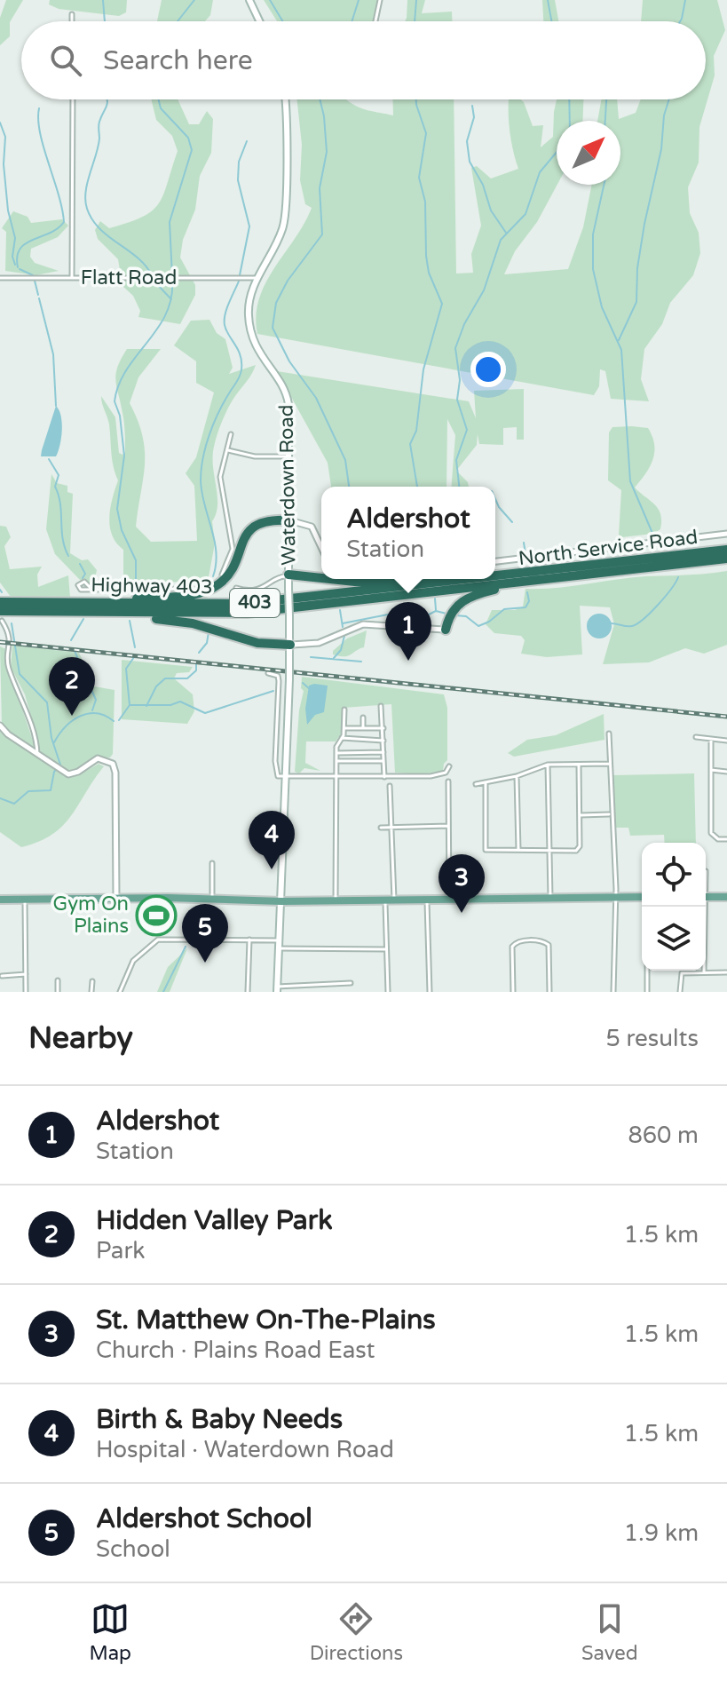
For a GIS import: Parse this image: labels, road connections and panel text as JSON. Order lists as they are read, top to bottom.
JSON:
{
  "streets": {
    "highway": ["Highway 403", "403"],
    "main road": ["Waterdown Road"],
    "street": ["Flatt Road", "North Service Road"]
  },
  "crossings": [
    ["Flatt Road", "Waterdown Road"]
  ],
  "places": {
    "sports": ["Gym On Plains"]
  },
  "north": "top right",
  "page": {
    "search": "Search here",
    "popup": ["Aldershot", "Station"],
    "pins": [
      "1",
      "2",
      "4",
      "3",
      "5"
    ],
    "heading": ["Nearby", "5 results"],
    "list": [
      {
        "mark": "1",
        "name": "Aldershot",
        "note": "Station",
        "value": "860 m"
      },
      {
        "mark": "2",
        "name": "Hidden Valley Park",
        "note": "Park",
        "value": "1.5 km"
      },
      {
        "mark": "3",
        "name": "St. Matthew On-The-Plains",
        "note": "Church · Plains Road East",
        "value": "1.5 km"
      },
      {
        "mark": "4",
        "name": "Birth & Baby Needs",
        "note": "Hospital · Waterdown Road",
        "value": "1.5 km"
      },
      {
        "mark": "5",
        "name": "Aldershot School",
        "note": "School",
        "value": "1.9 km"
      }
    ],
    "nav": ["Map", "Directions", "Saved"]
  }
}
